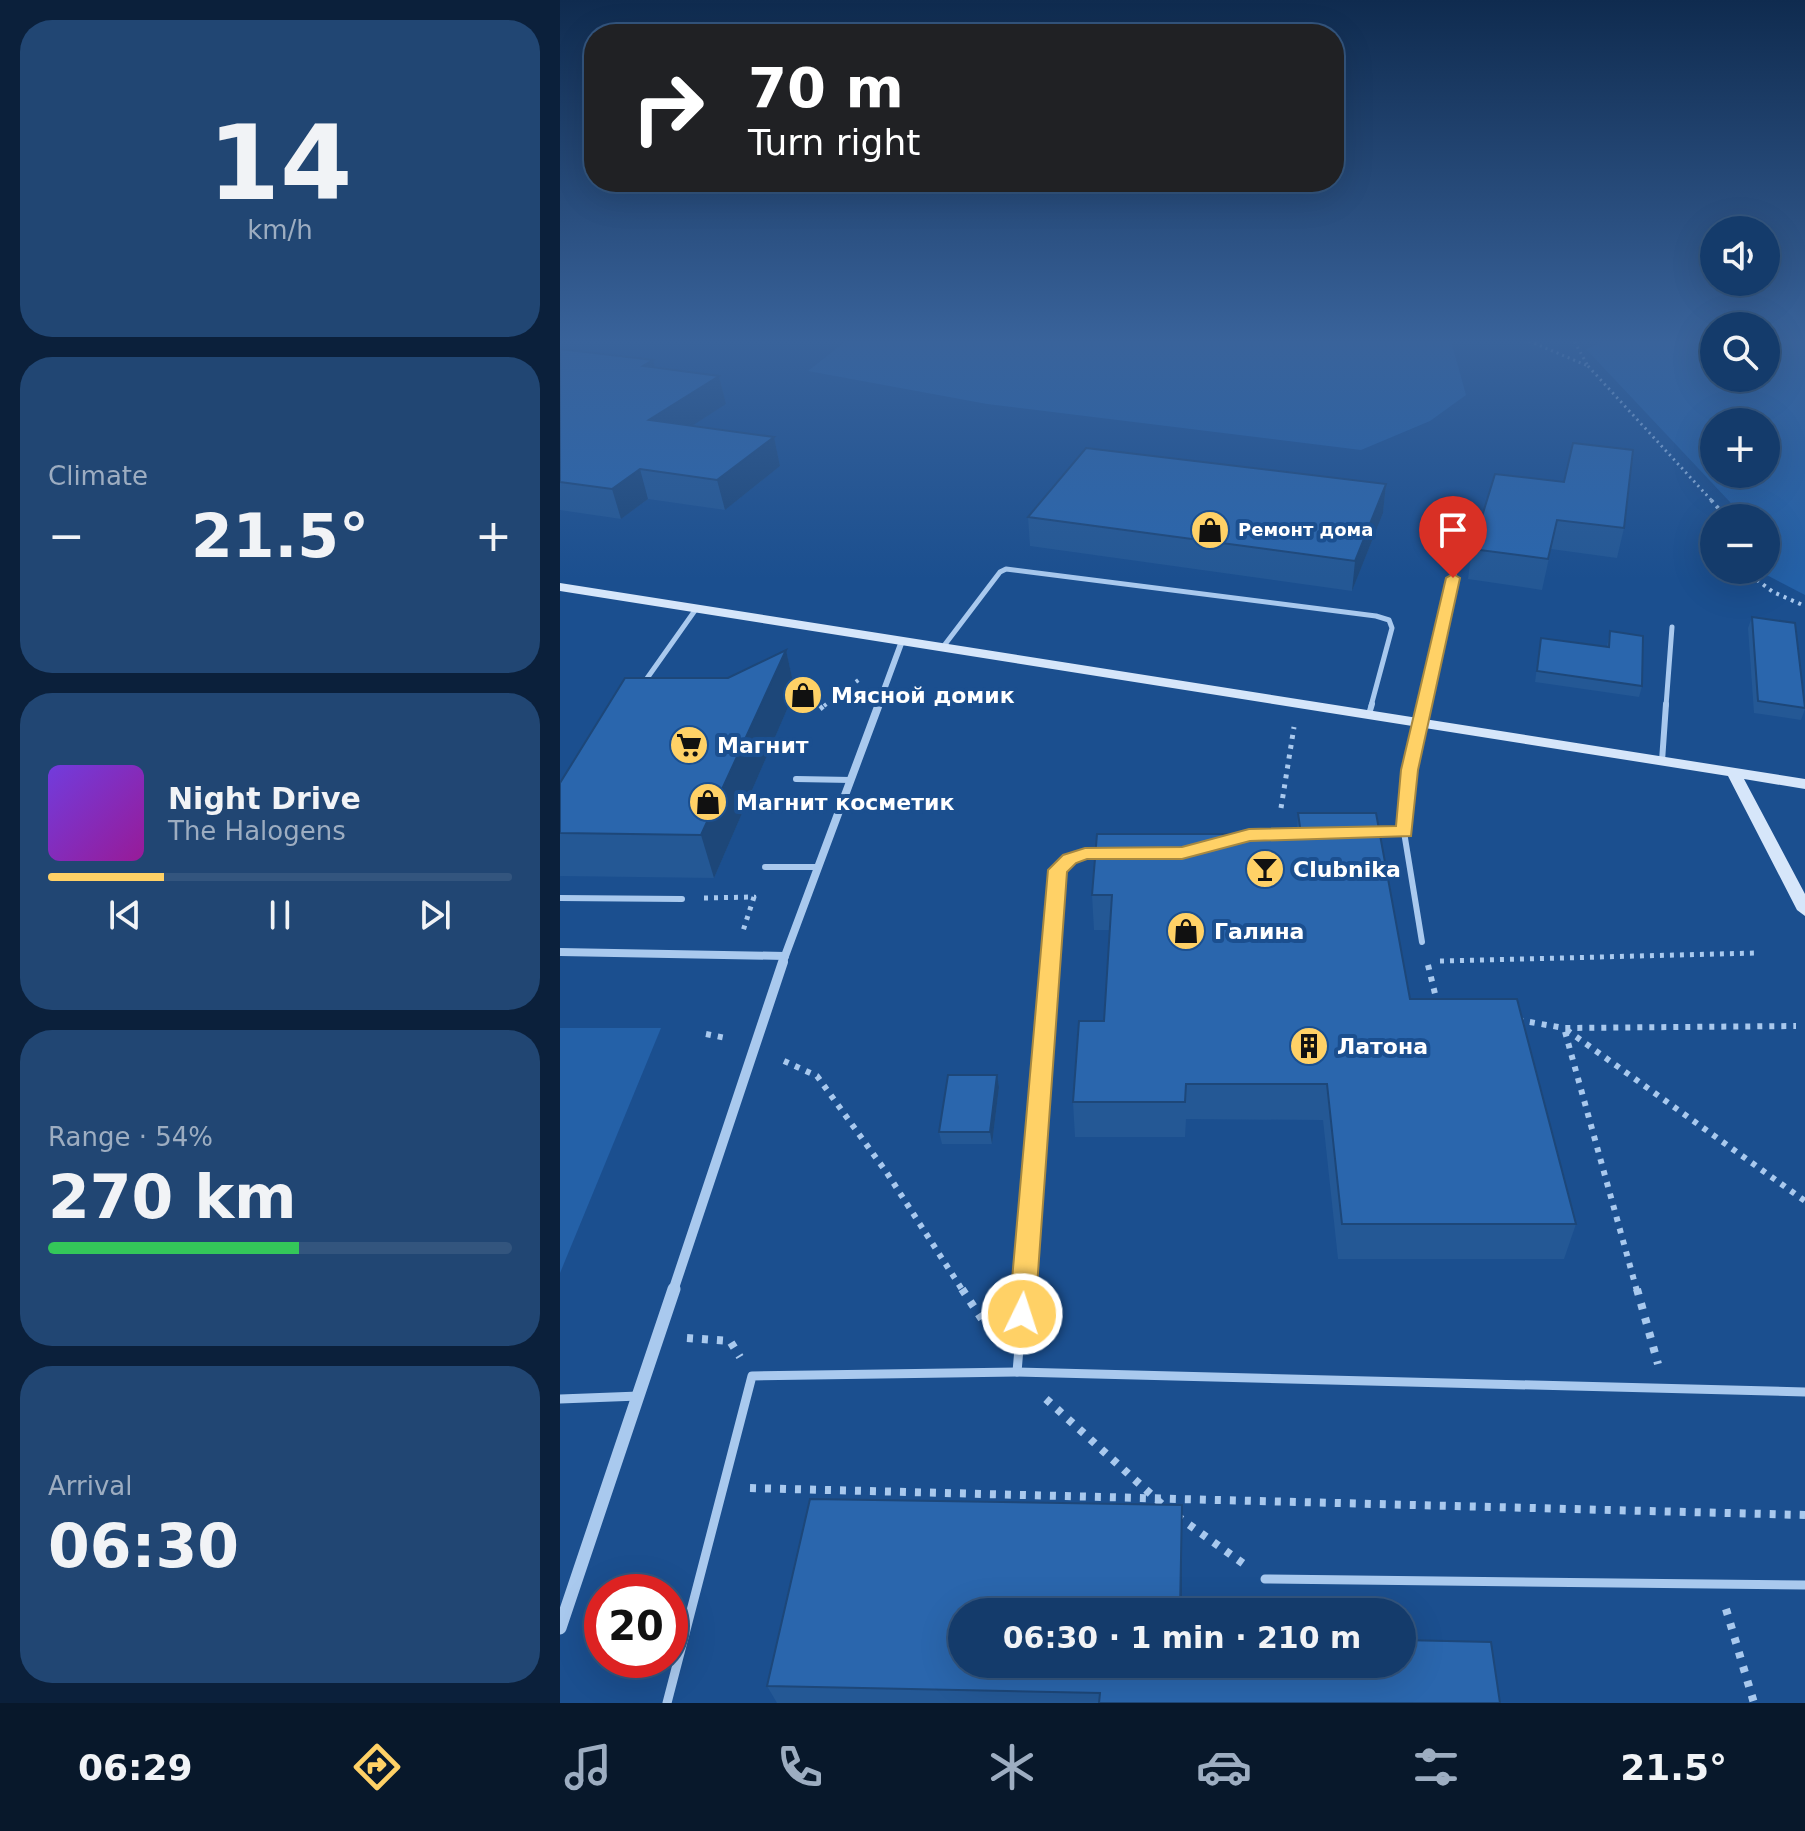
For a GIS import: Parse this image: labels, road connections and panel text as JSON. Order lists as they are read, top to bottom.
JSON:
{
  "places": {
    "shop": [
      "Ремонт дома",
      "Мясной домик",
      "Магнит косметик",
      "Галина"
    ],
    "supermarket": ["Магнит"],
    "bar": ["Clubnika"],
    "building": ["Латона"]
  },
  "page": {
    "tile": [
      ["14", "km/h"],
      "Climate",
      ["Range · 54%", "270 km"],
      ["Arrival", "06:30"]
    ],
    "turn": ["70 m", "Turn right"],
    "map_buttons": ["+", "−"],
    "heat": ["−", "21.5°", "+"],
    "song": ["Night Drive", "The Halogens"],
    "limit": "20",
    "trip": "06:30 · 1 min · 210 m",
    "tabs": ["06:29", "21.5°"]
  }
}
